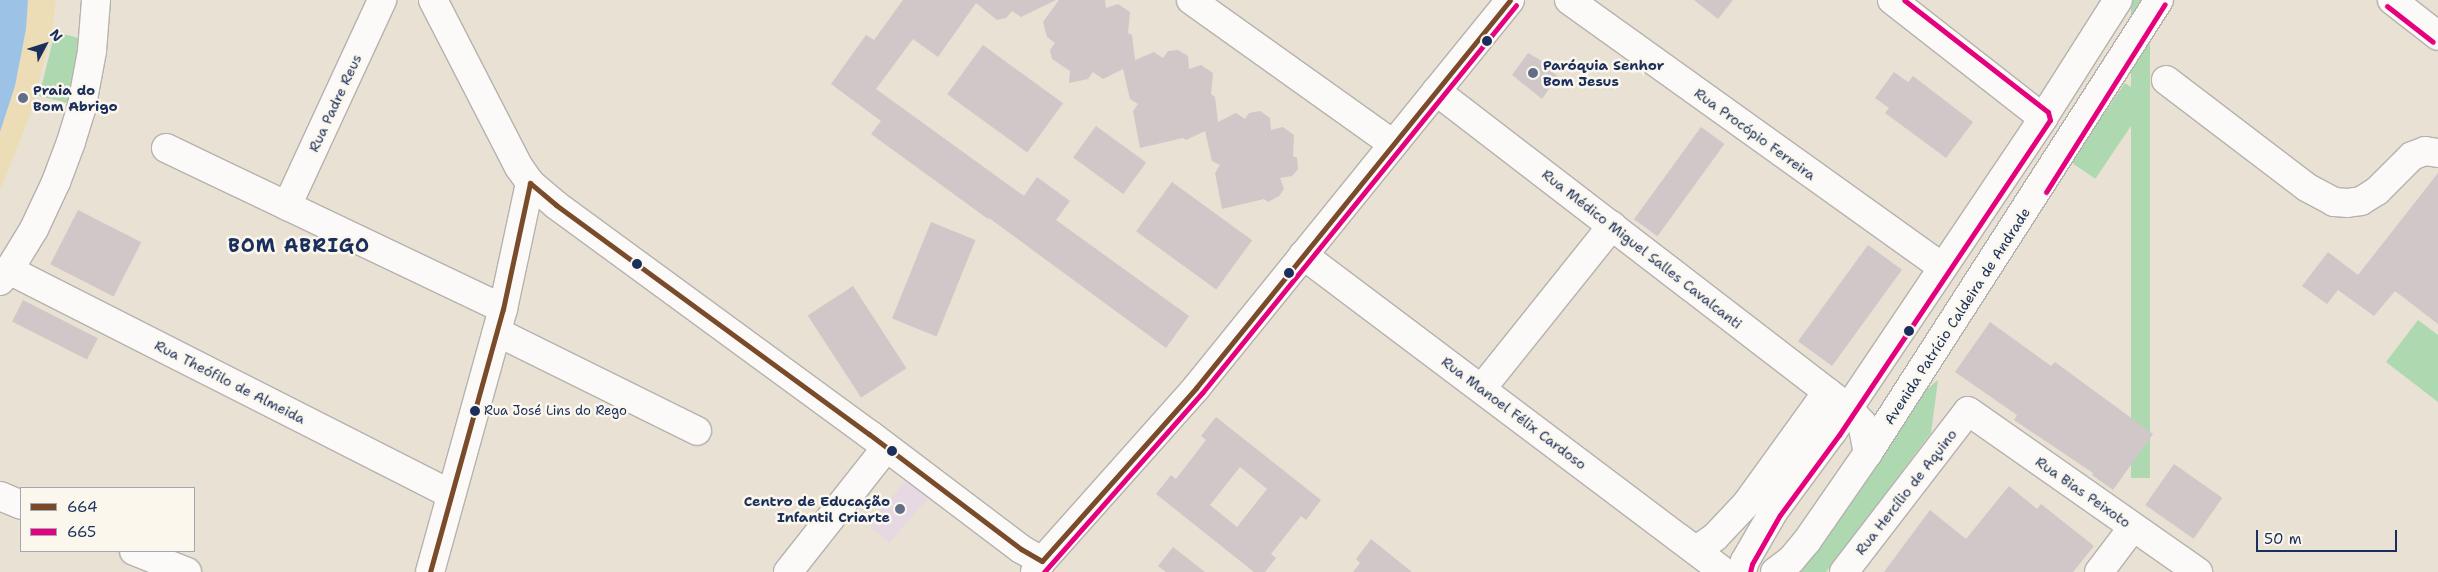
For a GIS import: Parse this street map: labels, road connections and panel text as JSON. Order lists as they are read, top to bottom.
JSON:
{
  "streets": {
    "street": [
      "Rua Padre Reus",
      "Rua Procópio Ferreira",
      "Rua Médico Miguel Salles Cavalcanti",
      "Avenida Patrício Caldeira de Andrade",
      "Rua Theófilo de Almeida",
      "Rua Manoel Félix Cardoso",
      "Rua Hercílio de Aquino",
      "Rua Bias Peixoto"
    ]
  },
  "crossings": [
    ["Rua Médico Miguel Salles Cavalcanti", "Avenida Patrício Caldeira de Andrade"],
    ["Rua Hercílio de Aquino", "Rua Bias Peixoto"]
  ],
  "districts": ["BOM ABRIGO"],
  "places": [
    "Paróquia Senhor Bom Jesus",
    "Praia do Bom Abrigo",
    "Rua José Lins do Rego",
    "Centro de Educação Infantil Criarte"
  ],
  "lines": ["transit line 664", "transit line 665"],
  "legend": ["664", "665"],
  "scale_bar": "50 m",
  "north": "top right"
}
